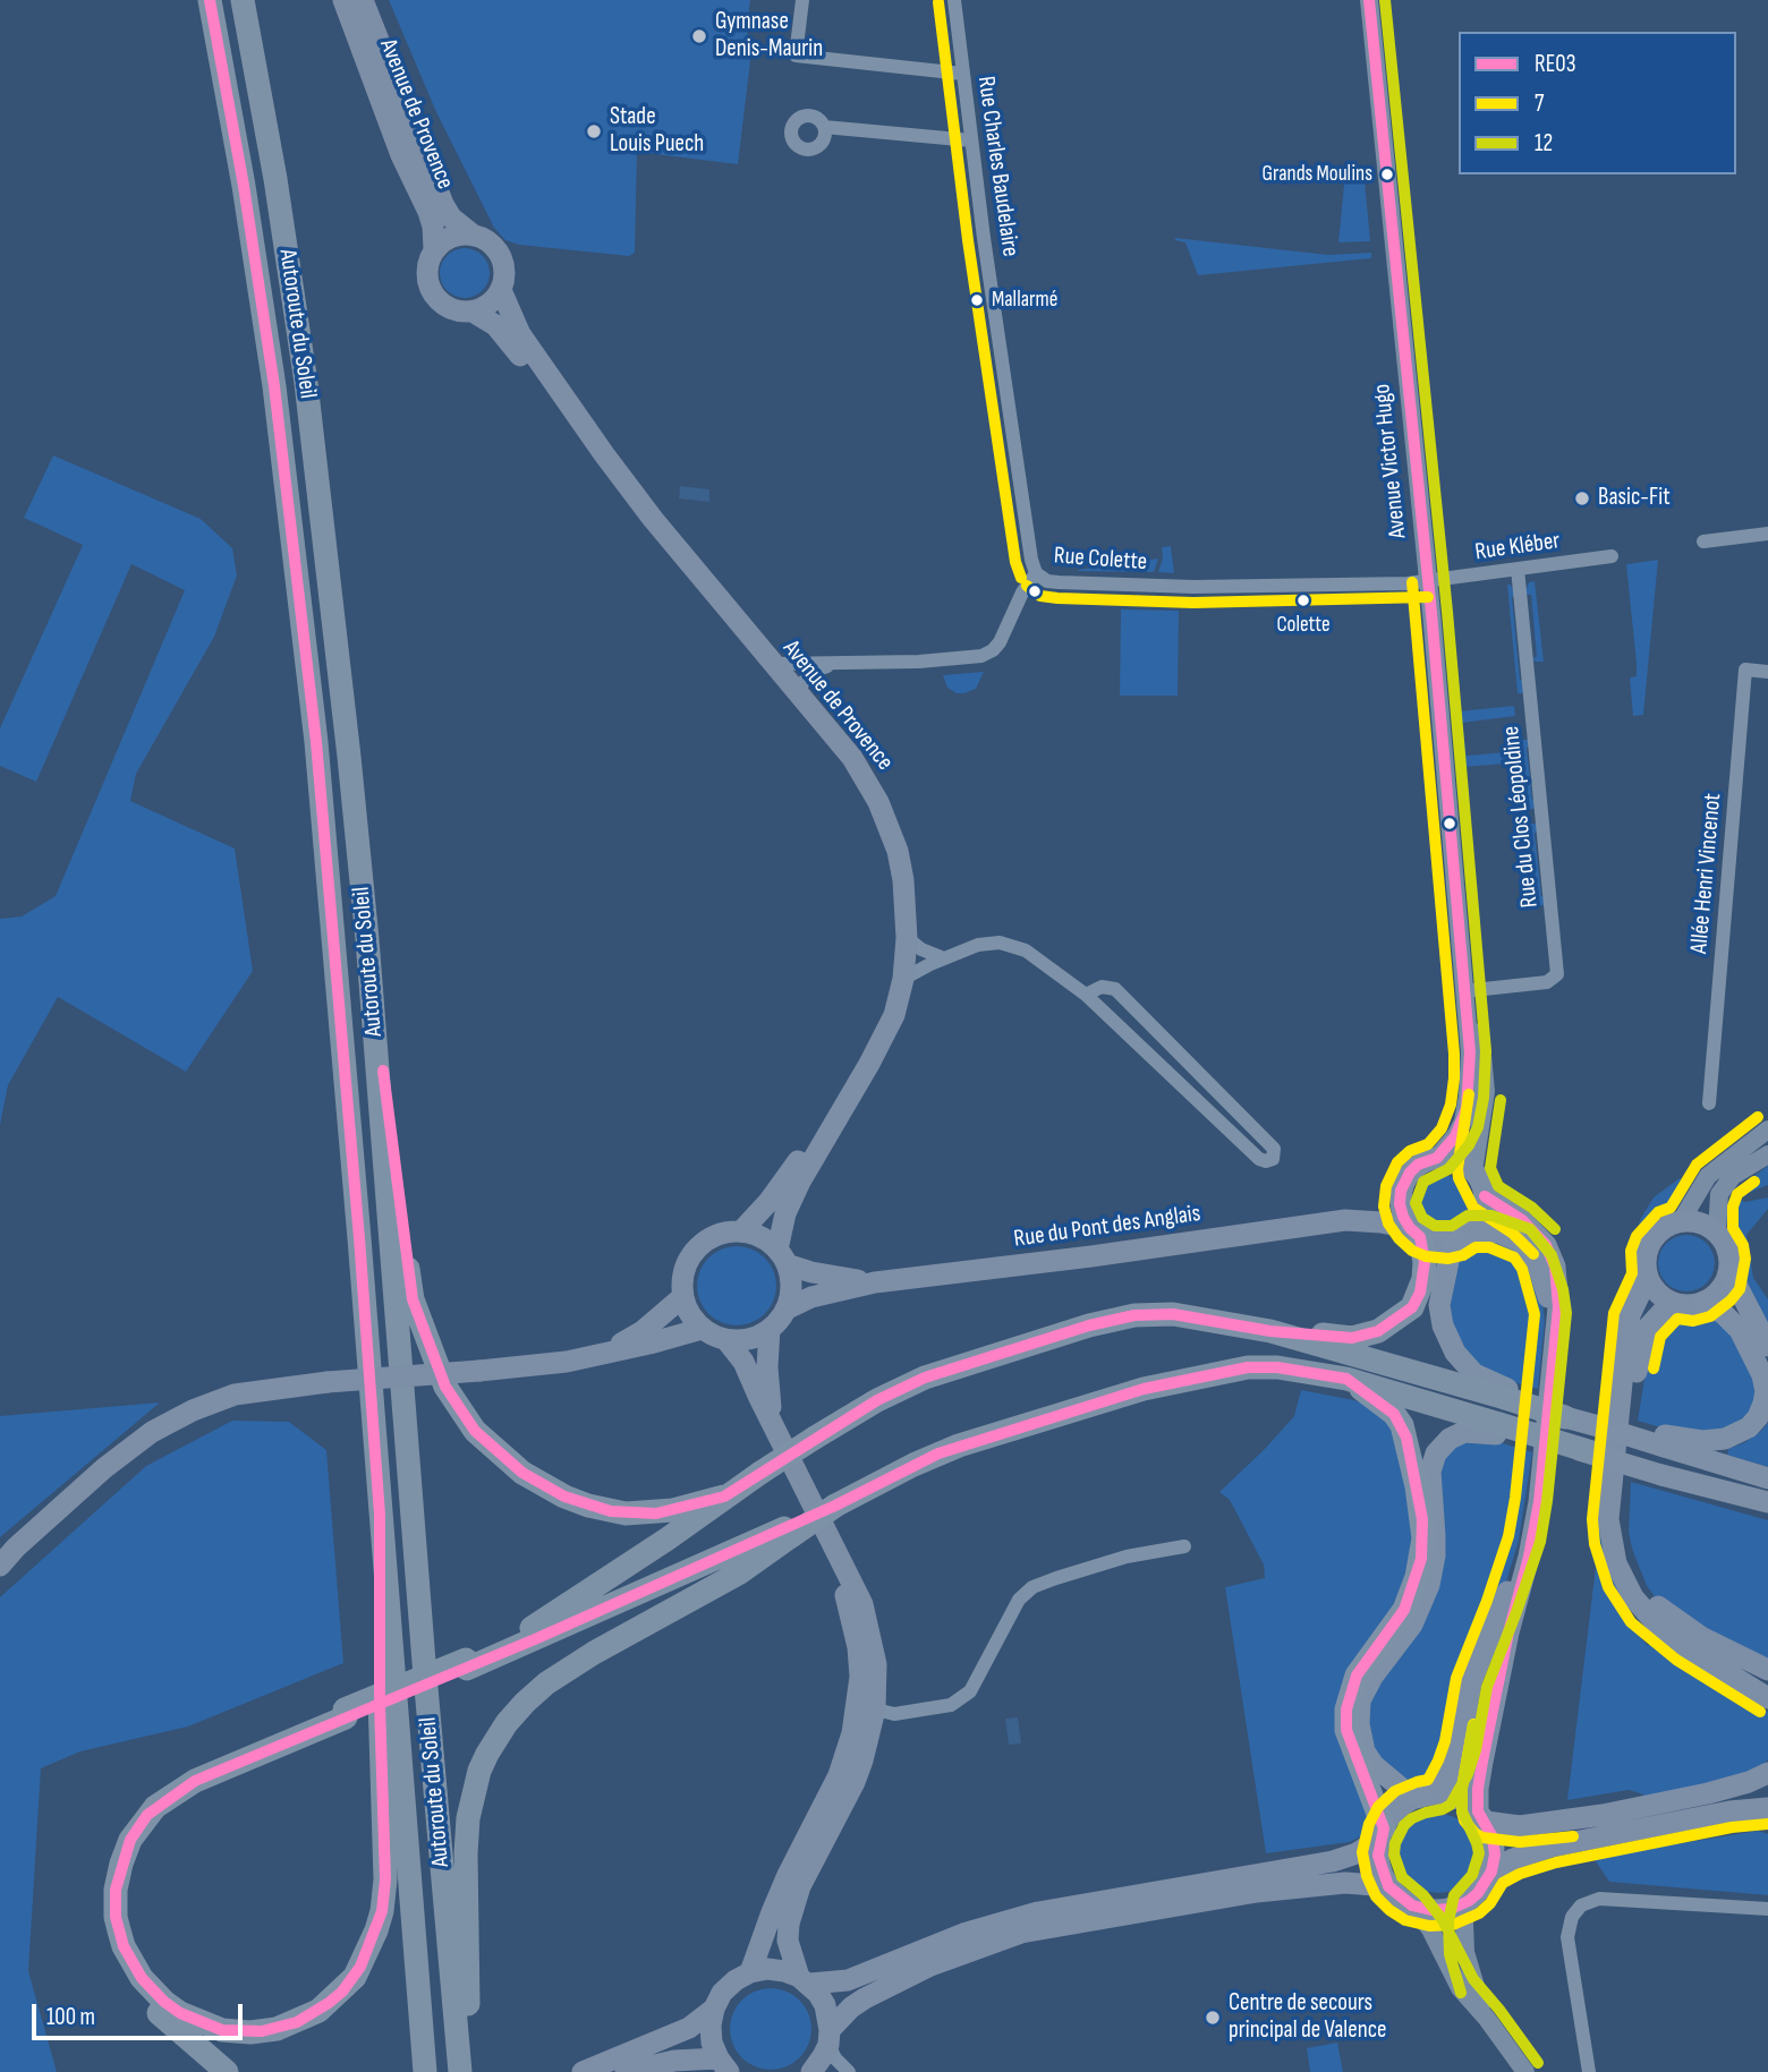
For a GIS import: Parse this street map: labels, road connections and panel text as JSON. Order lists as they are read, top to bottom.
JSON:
{
  "streets": {
    "highway": ["Autoroute du Soleil"],
    "main road": ["Avenue de Provence", "Avenue Victor Hugo", "Rue du Pont des Anglais"],
    "street": [
      "Rue Charles Baudelaire",
      "Rue Kléber",
      "Rue Colette",
      "Rue du Clos Léopoldine",
      "Allée Henri Vincenot"
    ]
  },
  "crossings": [
    ["Avenue de Provence", "Rue Colette"],
    ["Avenue de Provence", "Rue du Pont des Anglais"],
    ["Rue Charles Baudelaire", "Rue Colette"],
    ["Avenue Victor Hugo", "Rue Kléber"],
    ["Avenue Victor Hugo", "Rue Colette"],
    ["Avenue Victor Hugo", "Rue du Clos Léopoldine"],
    ["Avenue Victor Hugo", "Rue du Pont des Anglais"],
    ["Rue Kléber", "Rue Colette"],
    ["Rue Kléber", "Rue du Clos Léopoldine"]
  ],
  "places": [
    "Gymnase Denis-Maurin",
    "Stade Louis Puech",
    "Grands Moulins",
    "Mallarmé",
    "Basic-Fit",
    "Colette",
    "Centre de secours principal de Valence"
  ],
  "lines": ["transit line RE03", "transit line 12", "transit line 7"],
  "legend": ["RE03", "7", "12"],
  "scale_bar": "100 m"
}
